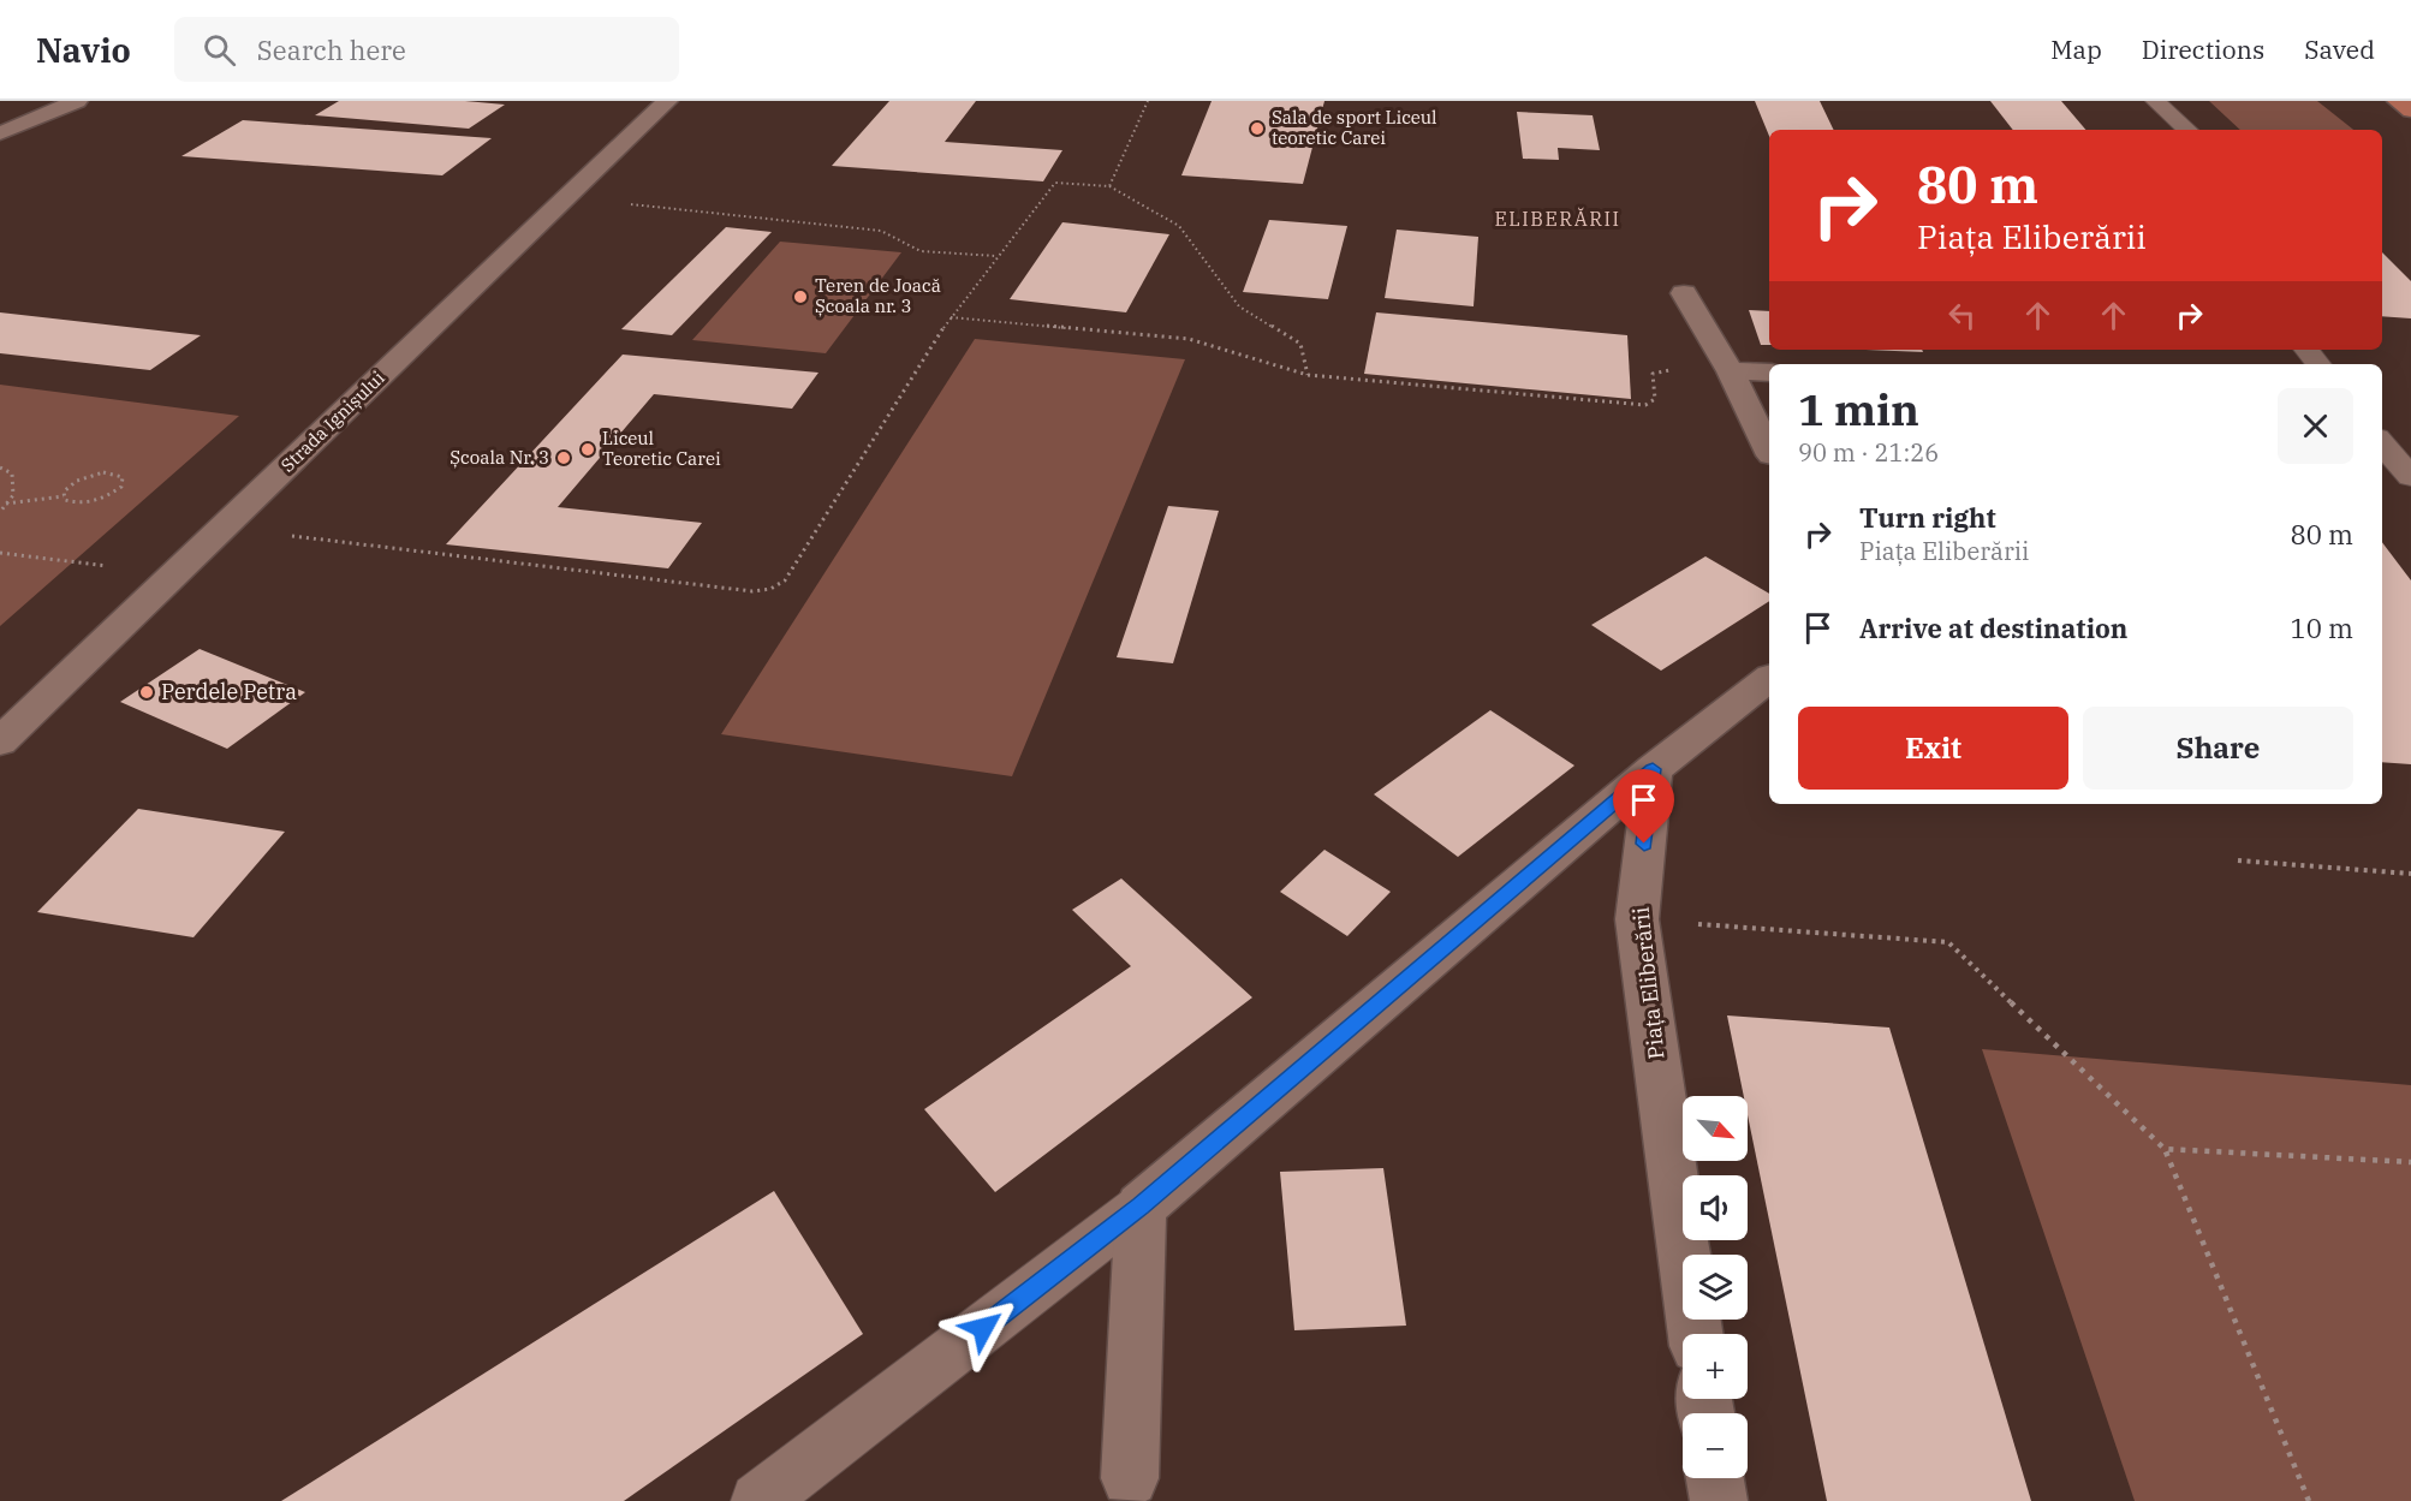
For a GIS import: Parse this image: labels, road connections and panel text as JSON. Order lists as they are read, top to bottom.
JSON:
{
  "streets": {
    "street": ["Strada Ignișului", "Piața Eliberării"]
  },
  "districts": ["ELIBERĂRII"],
  "places": [
    "Sala de sport Liceul teoretic Carei",
    "Teren de Joacă Școala nr. 3",
    "Liceul Teoretic Carei",
    "Școala Nr. 3",
    "Perdele Petra"
  ],
  "north": "bottom right",
  "page": {
    "header": "Navio",
    "search": "Search here",
    "nav": ["Map", "Directions", "Saved"],
    "turn": ["80 m", "Piața Eliberării"],
    "heading": ["1 min", "90 m · 21:26"],
    "list": [
      {
        "name": "Turn right",
        "note": "Piața Eliberării",
        "value": "80 m"
      },
      {
        "name": "Arrive at destination",
        "value": "10 m"
      }
    ],
    "buttons": ["Exit", "Share"],
    "map_buttons": ["+", "−"]
  }
}
